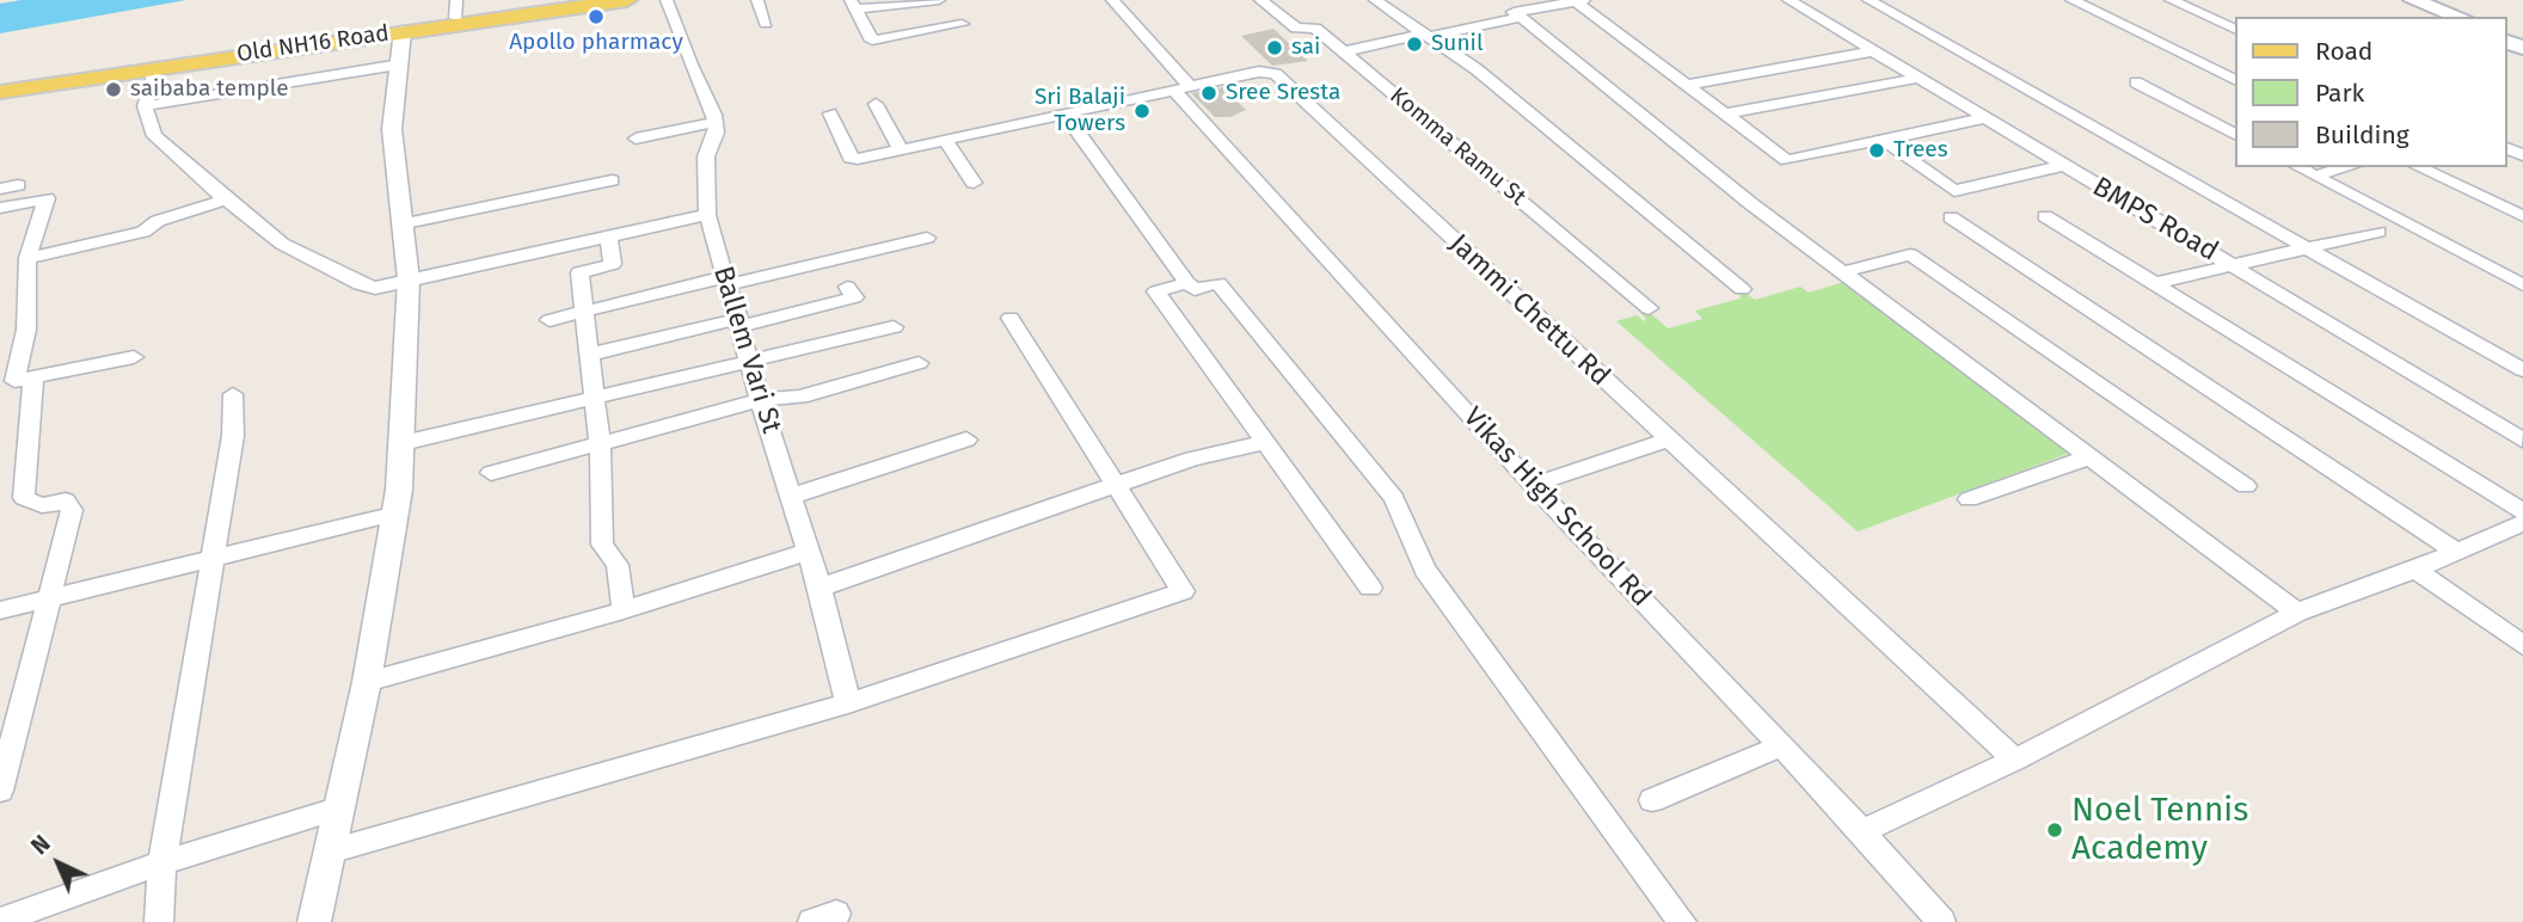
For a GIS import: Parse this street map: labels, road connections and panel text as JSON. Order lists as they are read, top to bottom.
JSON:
{
  "streets": {
    "main road": ["Old NH16 Road"],
    "street": [
      "Komma Ramu St",
      "BMPS Road",
      "Jammi Chettu Rd",
      "Ballem Vari St",
      "Vikas High School Rd"
    ]
  },
  "crossings": [
    ["Jammi Chettu Rd", "Vikas High School Rd"]
  ],
  "places": [
    "Apollo pharmacy",
    "Sunil",
    "sai",
    "saibaba temple",
    "Sree Sresta",
    "Sri Balaji Towers",
    "Trees",
    "Noel Tennis Academy"
  ],
  "legend": ["Road", "Park", "Building"],
  "north": "top left"
}
